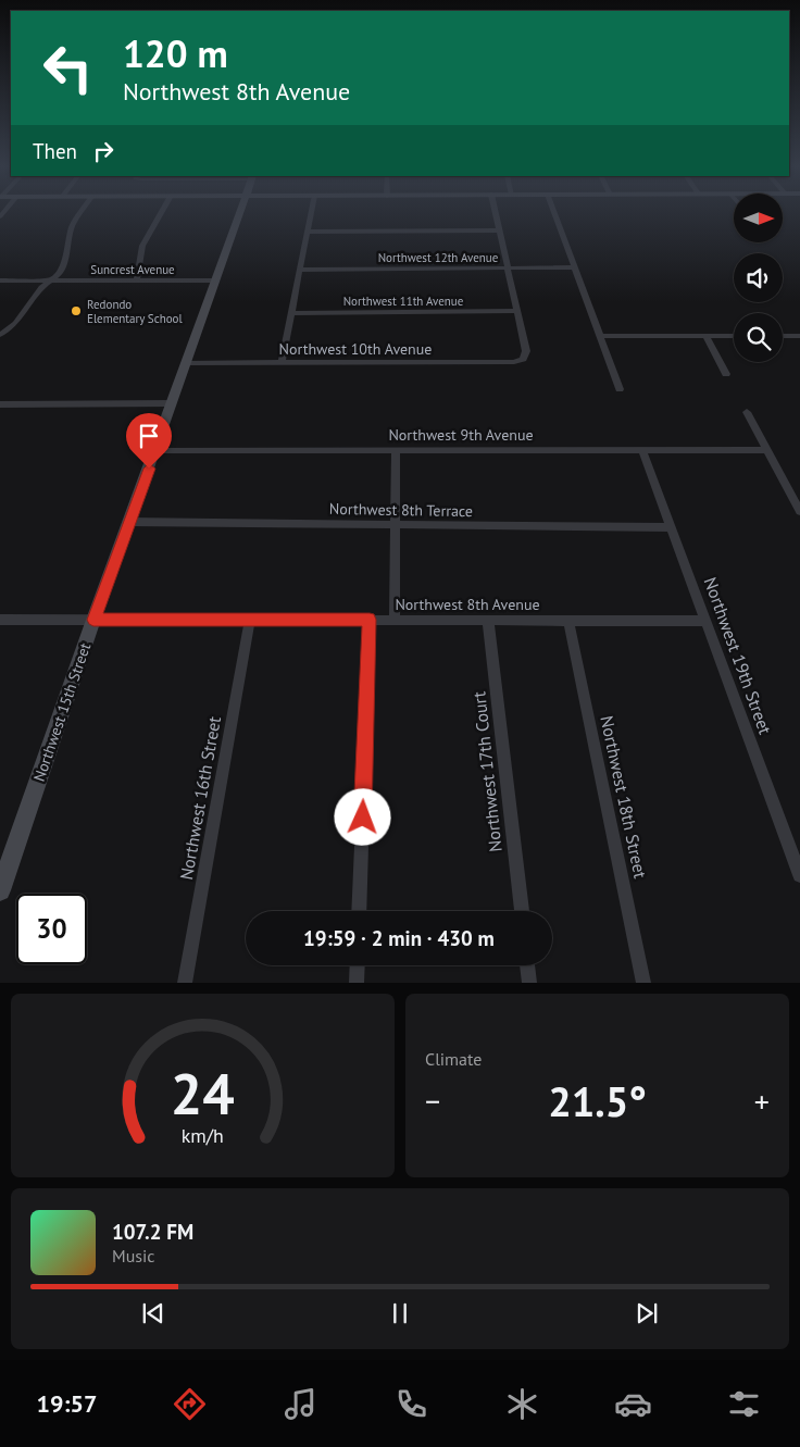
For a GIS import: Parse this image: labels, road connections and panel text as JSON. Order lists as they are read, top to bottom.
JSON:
{
  "streets": {
    "street": [
      "Northwest 12th Avenue",
      "Suncrest Avenue",
      "Northwest 11th Avenue",
      "Northwest 10th Avenue",
      "Northwest 9th Avenue",
      "Northwest 8th Terrace",
      "Northwest 8th Avenue",
      "Northwest 19th Street",
      "Northwest 15th Street",
      "Northwest 17th Court",
      "Northwest 18th Street",
      "Northwest 16th Street"
    ]
  },
  "crossings": [
    ["Suncrest Avenue", "Northwest 15th Street"],
    ["Northwest 11th Avenue", "Northwest 10th Avenue"],
    ["Northwest 10th Avenue", "Northwest 15th Street"],
    ["Northwest 9th Avenue", "Northwest 19th Street"],
    ["Northwest 9th Avenue", "Northwest 15th Street"],
    ["Northwest 8th Terrace", "Northwest 19th Street"],
    ["Northwest 8th Terrace", "Northwest 15th Street"],
    ["Northwest 8th Avenue", "Northwest 19th Street"],
    ["Northwest 8th Avenue", "Northwest 15th Street"],
    ["Northwest 8th Avenue", "Northwest 17th Court"],
    ["Northwest 8th Avenue", "Northwest 18th Street"],
    ["Northwest 8th Avenue", "Northwest 16th Street"]
  ],
  "places": ["Redondo Elementary School"],
  "north": "right",
  "page": {
    "turn": ["120 m", "Northwest 8th Avenue"],
    "then": "Then",
    "limit": "30",
    "trip": "19:59 · 2 min · 430 m",
    "tile": "Climate",
    "heat": ["−", "21.5°", "+"],
    "song": ["107.2 FM", "Music"],
    "tabs": "19:57",
    "gauge": ["24", "km/h"]
  }
}
